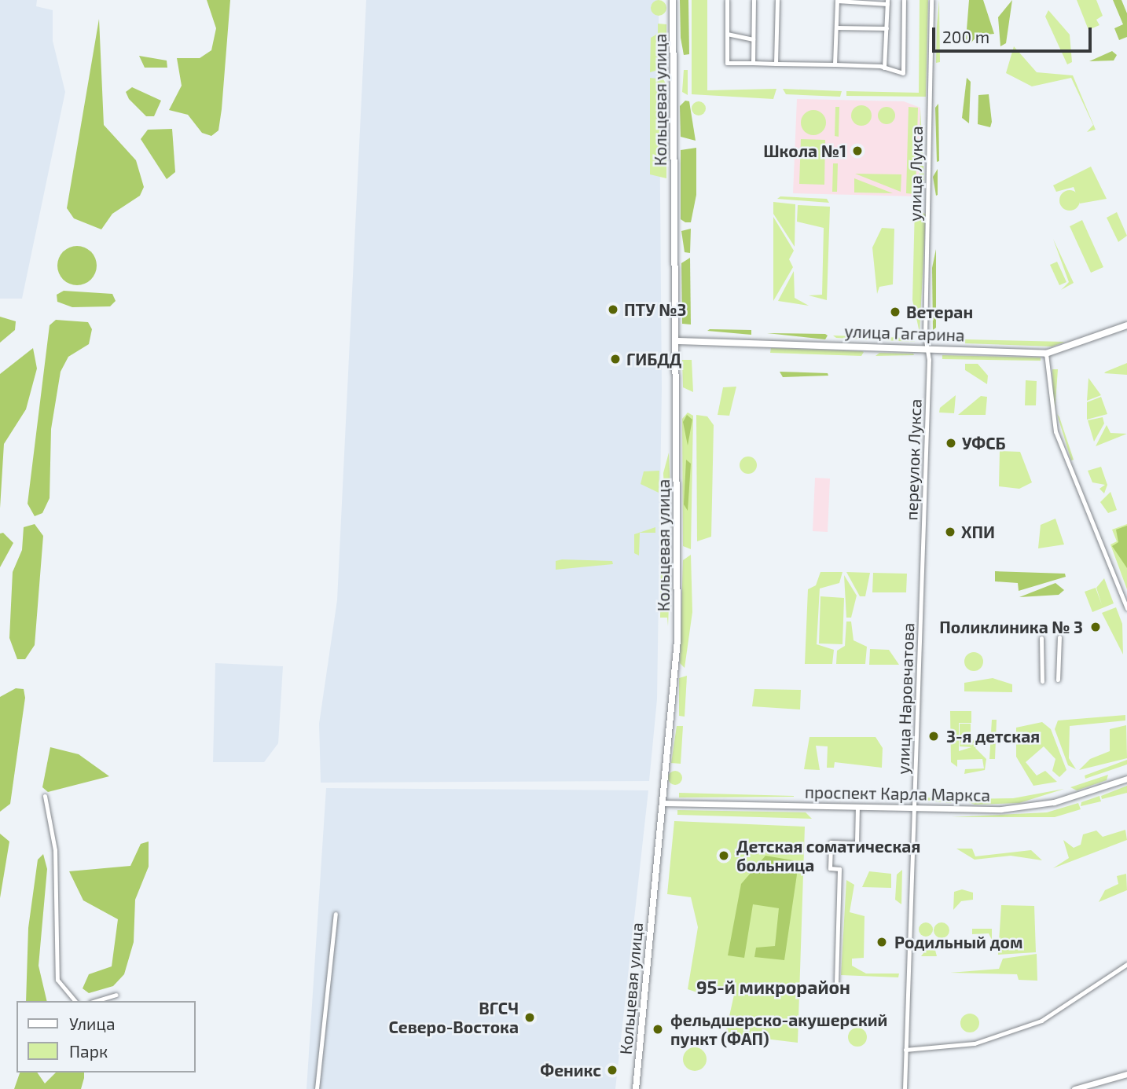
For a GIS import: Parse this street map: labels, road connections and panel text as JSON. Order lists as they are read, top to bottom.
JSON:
{
  "streets": {
    "main road": ["Кольцевая улица", "улица Гагарина"],
    "street": [
      "улица Лукса",
      "переулок Лукса",
      "улица Наровчатова",
      "проспект Карла Маркса"
    ]
  },
  "crossings": [
    ["Кольцевая улица", "улица Гагарина"],
    ["Кольцевая улица", "проспект Карла Маркса"],
    ["улица Лукса", "улица Гагарина"],
    ["улица Лукса", "переулок Лукса"],
    ["улица Гагарина", "переулок Лукса"],
    ["переулок Лукса", "улица Наровчатова"],
    ["улица Наровчатова", "проспект Карла Маркса"]
  ],
  "districts": ["95-й микрорайон"],
  "places": [
    "Школа №1",
    "ПТУ №3",
    "Ветеран",
    "ГИБДД",
    "УФСБ",
    "ХПИ",
    "Поликлиника № 3",
    "3-я детская",
    "Детская соматическая больница",
    "Родильный дом",
    "ВГСЧ Северо-Востока",
    "фельдшерско-акушерский пункт (ФАП)",
    "Феникс"
  ],
  "legend": ["Улица", "Парк"],
  "scale_bar": "200 m"
}
